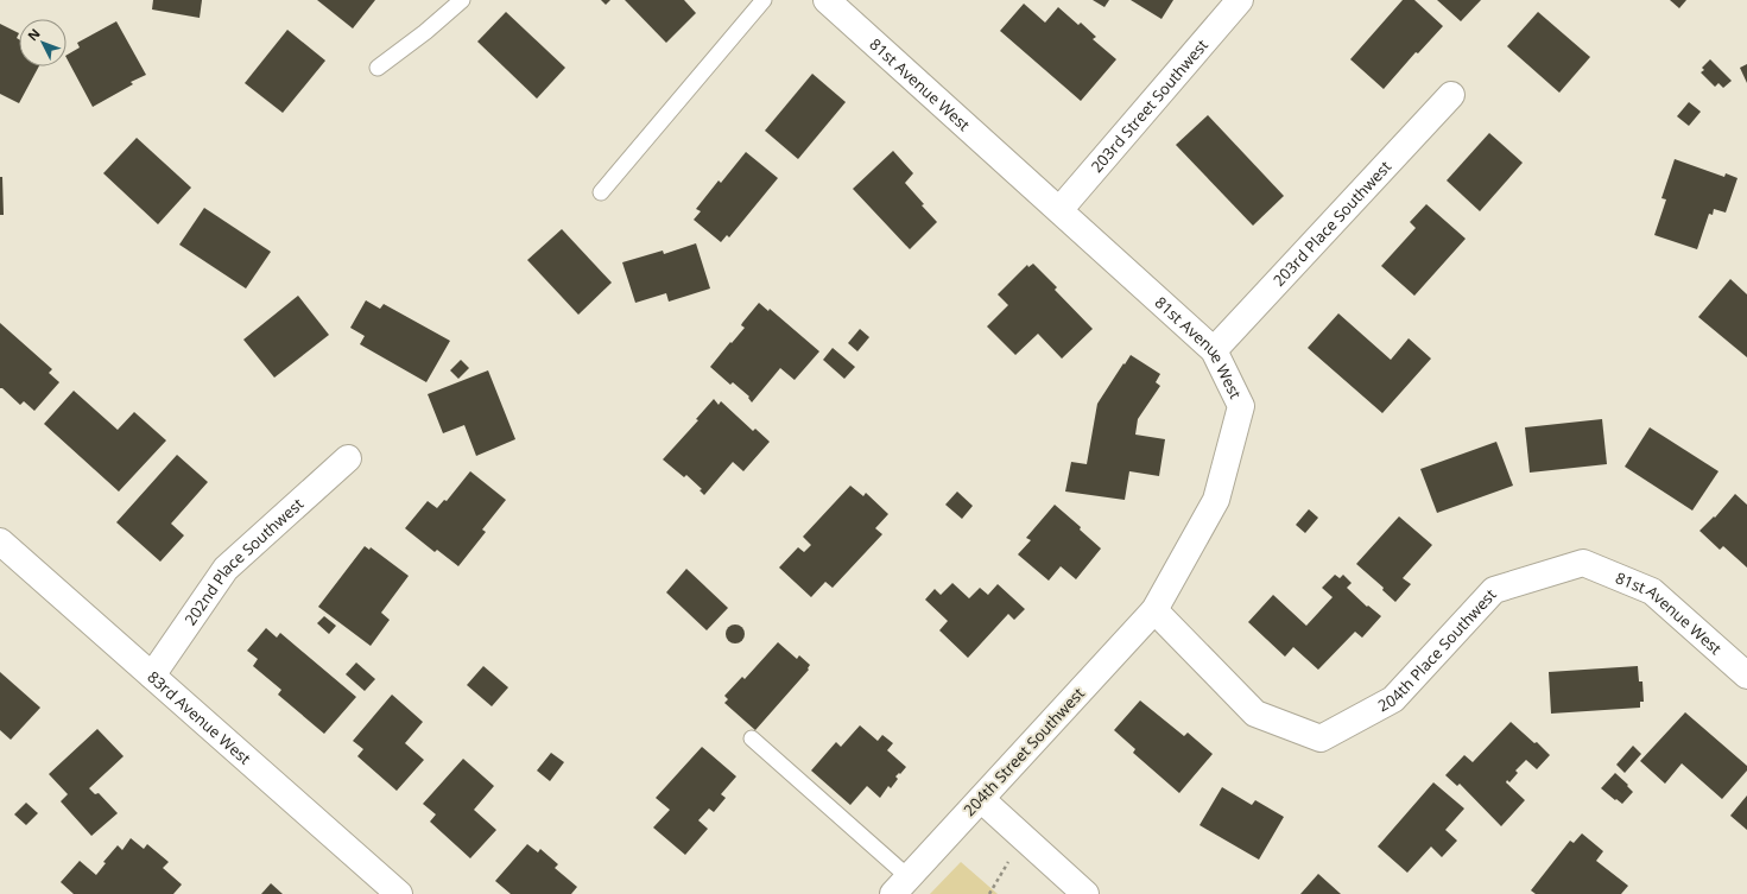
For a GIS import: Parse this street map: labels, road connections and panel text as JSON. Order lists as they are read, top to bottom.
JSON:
{
  "streets": {
    "street": [
      "81st Avenue West",
      "203rd Street Southwest",
      "203rd Place Southwest",
      "202nd Place Southwest",
      "204th Place Southwest",
      "83rd Avenue West",
      "204th Street Southwest"
    ]
  },
  "crossings": [
    ["81st Avenue West", "203rd Street Southwest"],
    ["81st Avenue West", "203rd Place Southwest"],
    ["81st Avenue West", "204th Place Southwest"],
    ["81st Avenue West", "204th Street Southwest"],
    ["202nd Place Southwest", "83rd Avenue West"],
    ["204th Place Southwest", "204th Street Southwest"]
  ],
  "north": "top left"
}
